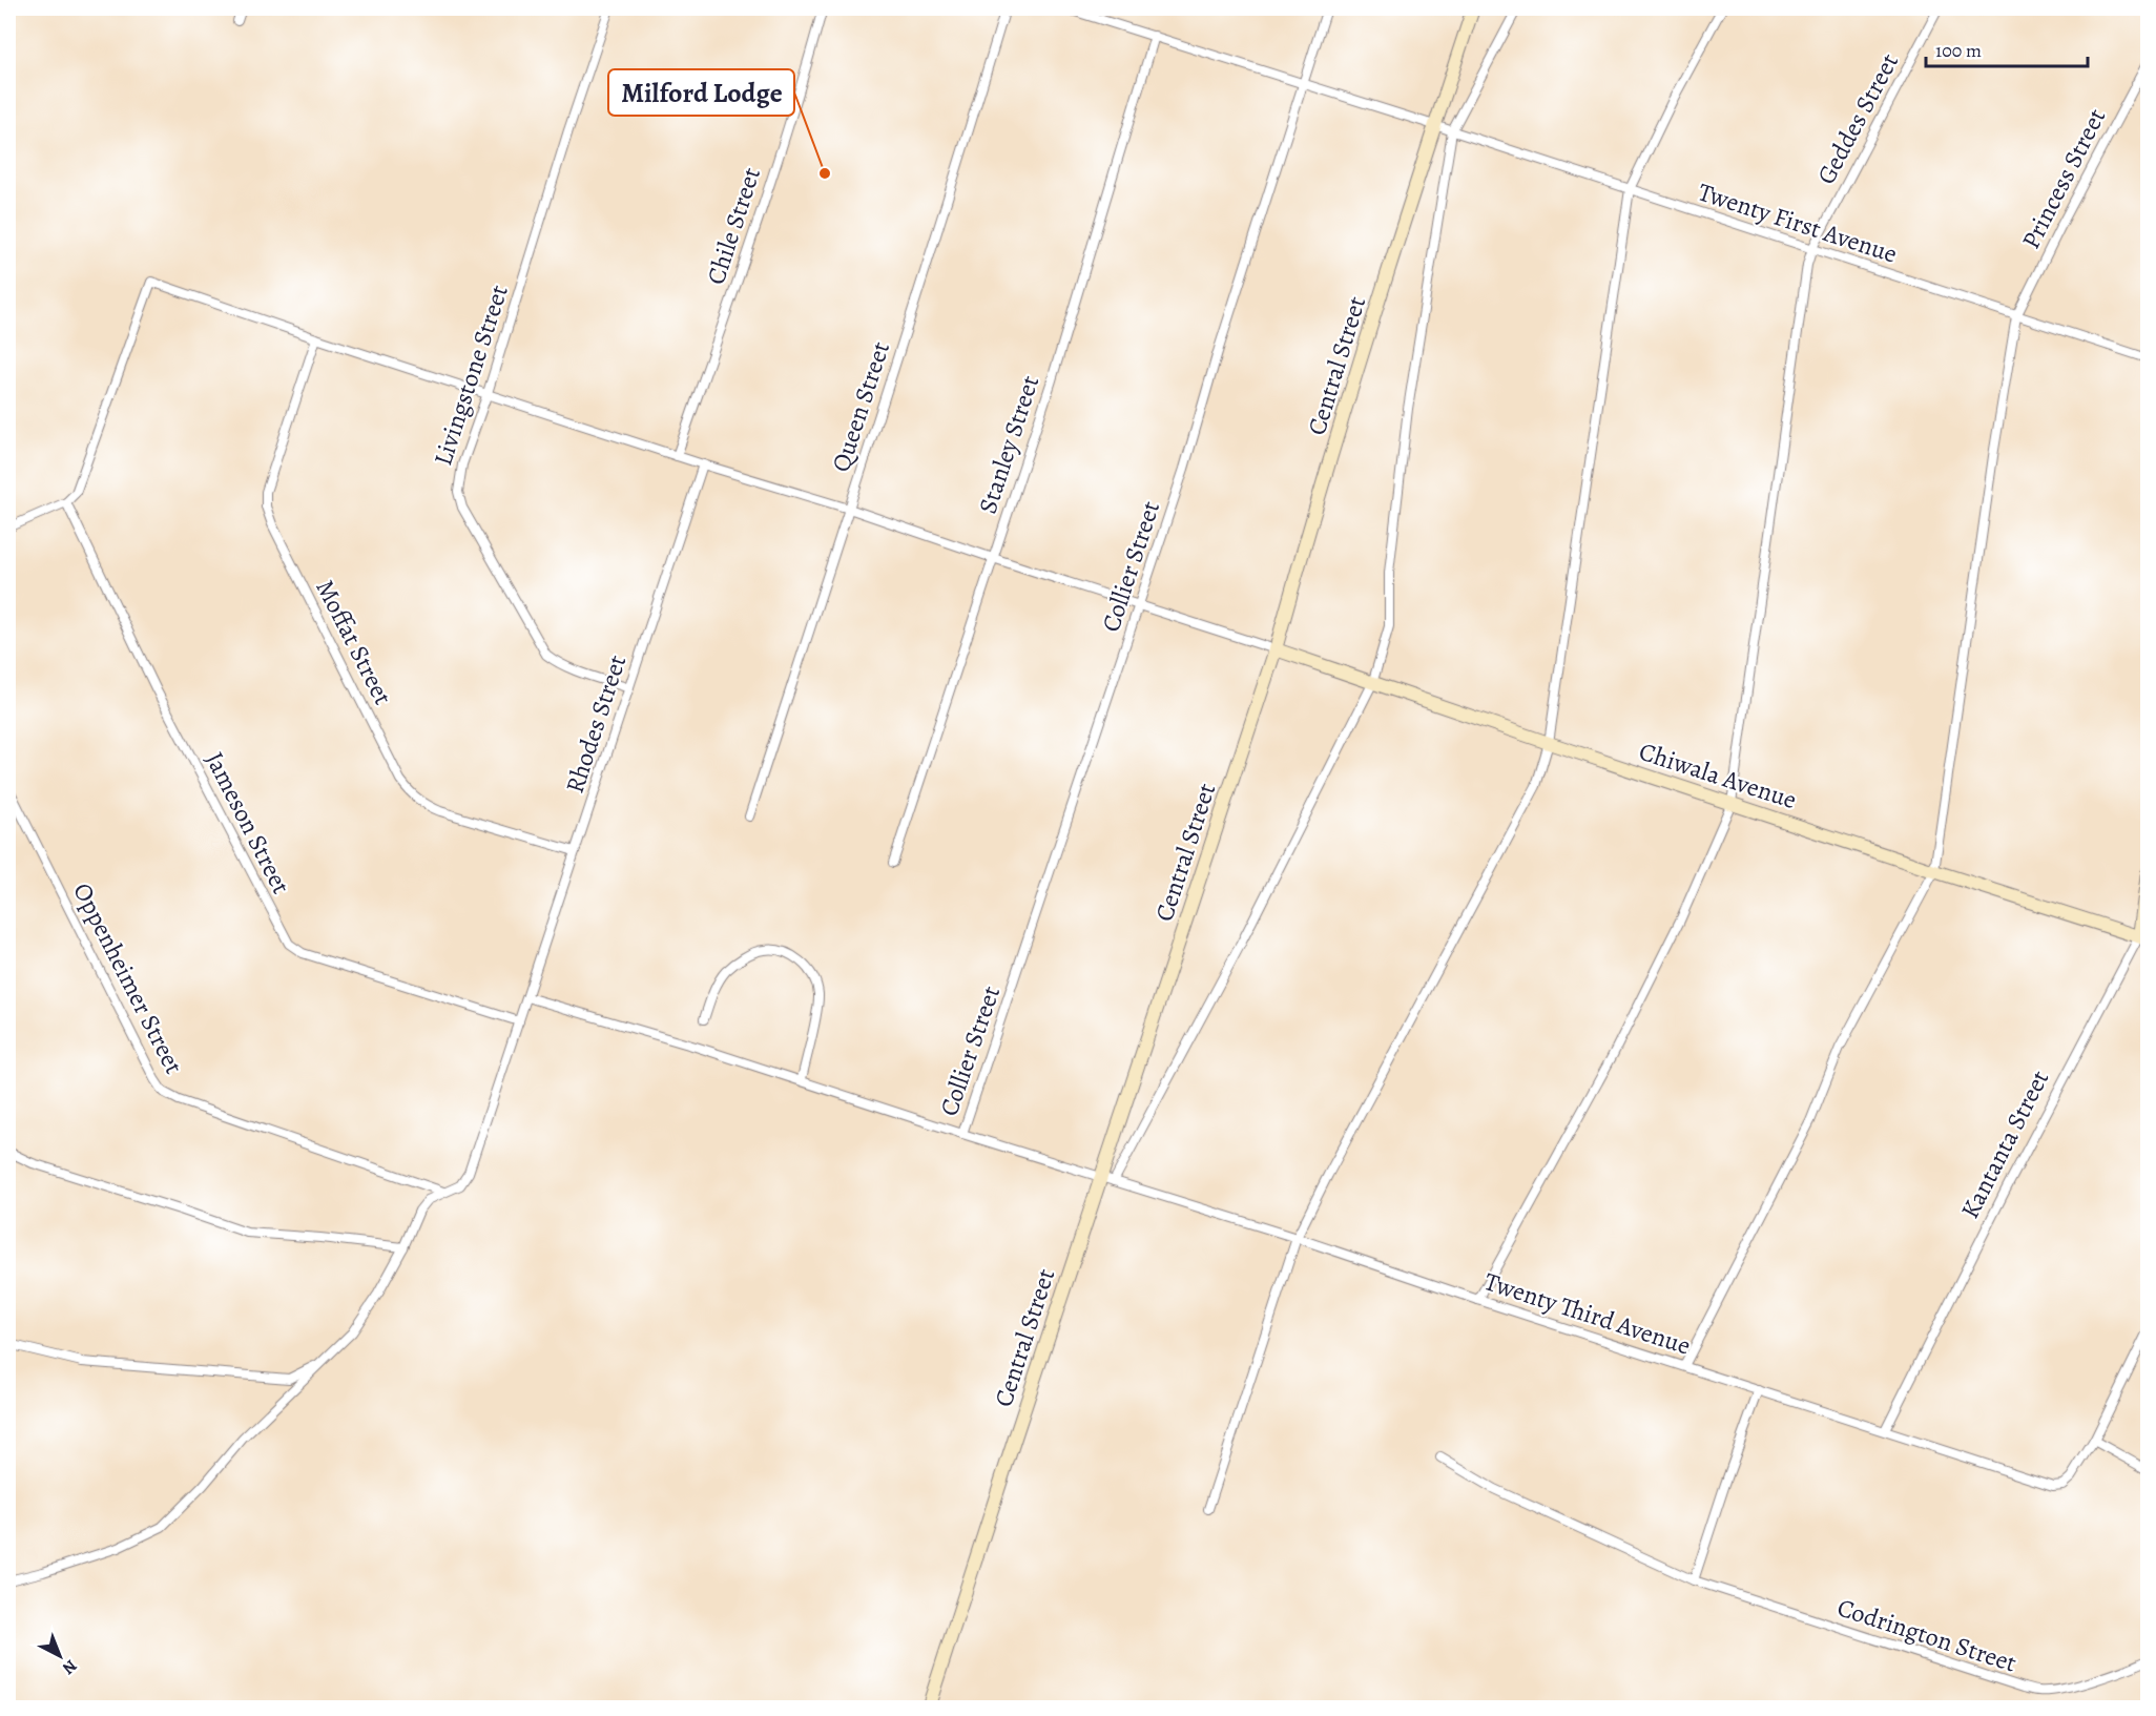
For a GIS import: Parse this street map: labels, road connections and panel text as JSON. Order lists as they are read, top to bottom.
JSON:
{
  "streets": {
    "main road": ["Central Street", "Chiwala Avenue", "Kantanta Street"],
    "street": [
      "Geddes Street",
      "Princess Street",
      "Twenty First Avenue",
      "Chile Street",
      "Livingstone Street",
      "Queen Street",
      "Stanley Street",
      "Collier Street",
      "Moffat Street",
      "Rhodes Street",
      "Jameson Street",
      "Oppenheimer Street",
      "Twenty Third Avenue",
      "Codrington Street"
    ]
  },
  "crossings": [
    ["Geddes Street", "Twenty First Avenue"],
    ["Geddes Street", "Chiwala Avenue"],
    ["Geddes Street", "Twenty Third Avenue"],
    ["Princess Street", "Twenty First Avenue"],
    ["Princess Street", "Chiwala Avenue"],
    ["Twenty First Avenue", "Central Street"],
    ["Twenty First Avenue", "Stanley Street"],
    ["Twenty First Avenue", "Collier Street"],
    ["Central Street", "Chiwala Avenue"],
    ["Central Street", "Twenty Third Avenue"],
    ["Livingstone Street", "Rhodes Street"],
    ["Collier Street", "Twenty Third Avenue"],
    ["Moffat Street", "Rhodes Street"],
    ["Rhodes Street", "Jameson Street"],
    ["Rhodes Street", "Oppenheimer Street"],
    ["Rhodes Street", "Twenty Third Avenue"],
    ["Chiwala Avenue", "Kantanta Street"],
    ["Kantanta Street", "Twenty Third Avenue"]
  ],
  "places": ["Milford Lodge"],
  "scale_bar": "100 m",
  "north": "bottom right"
}
